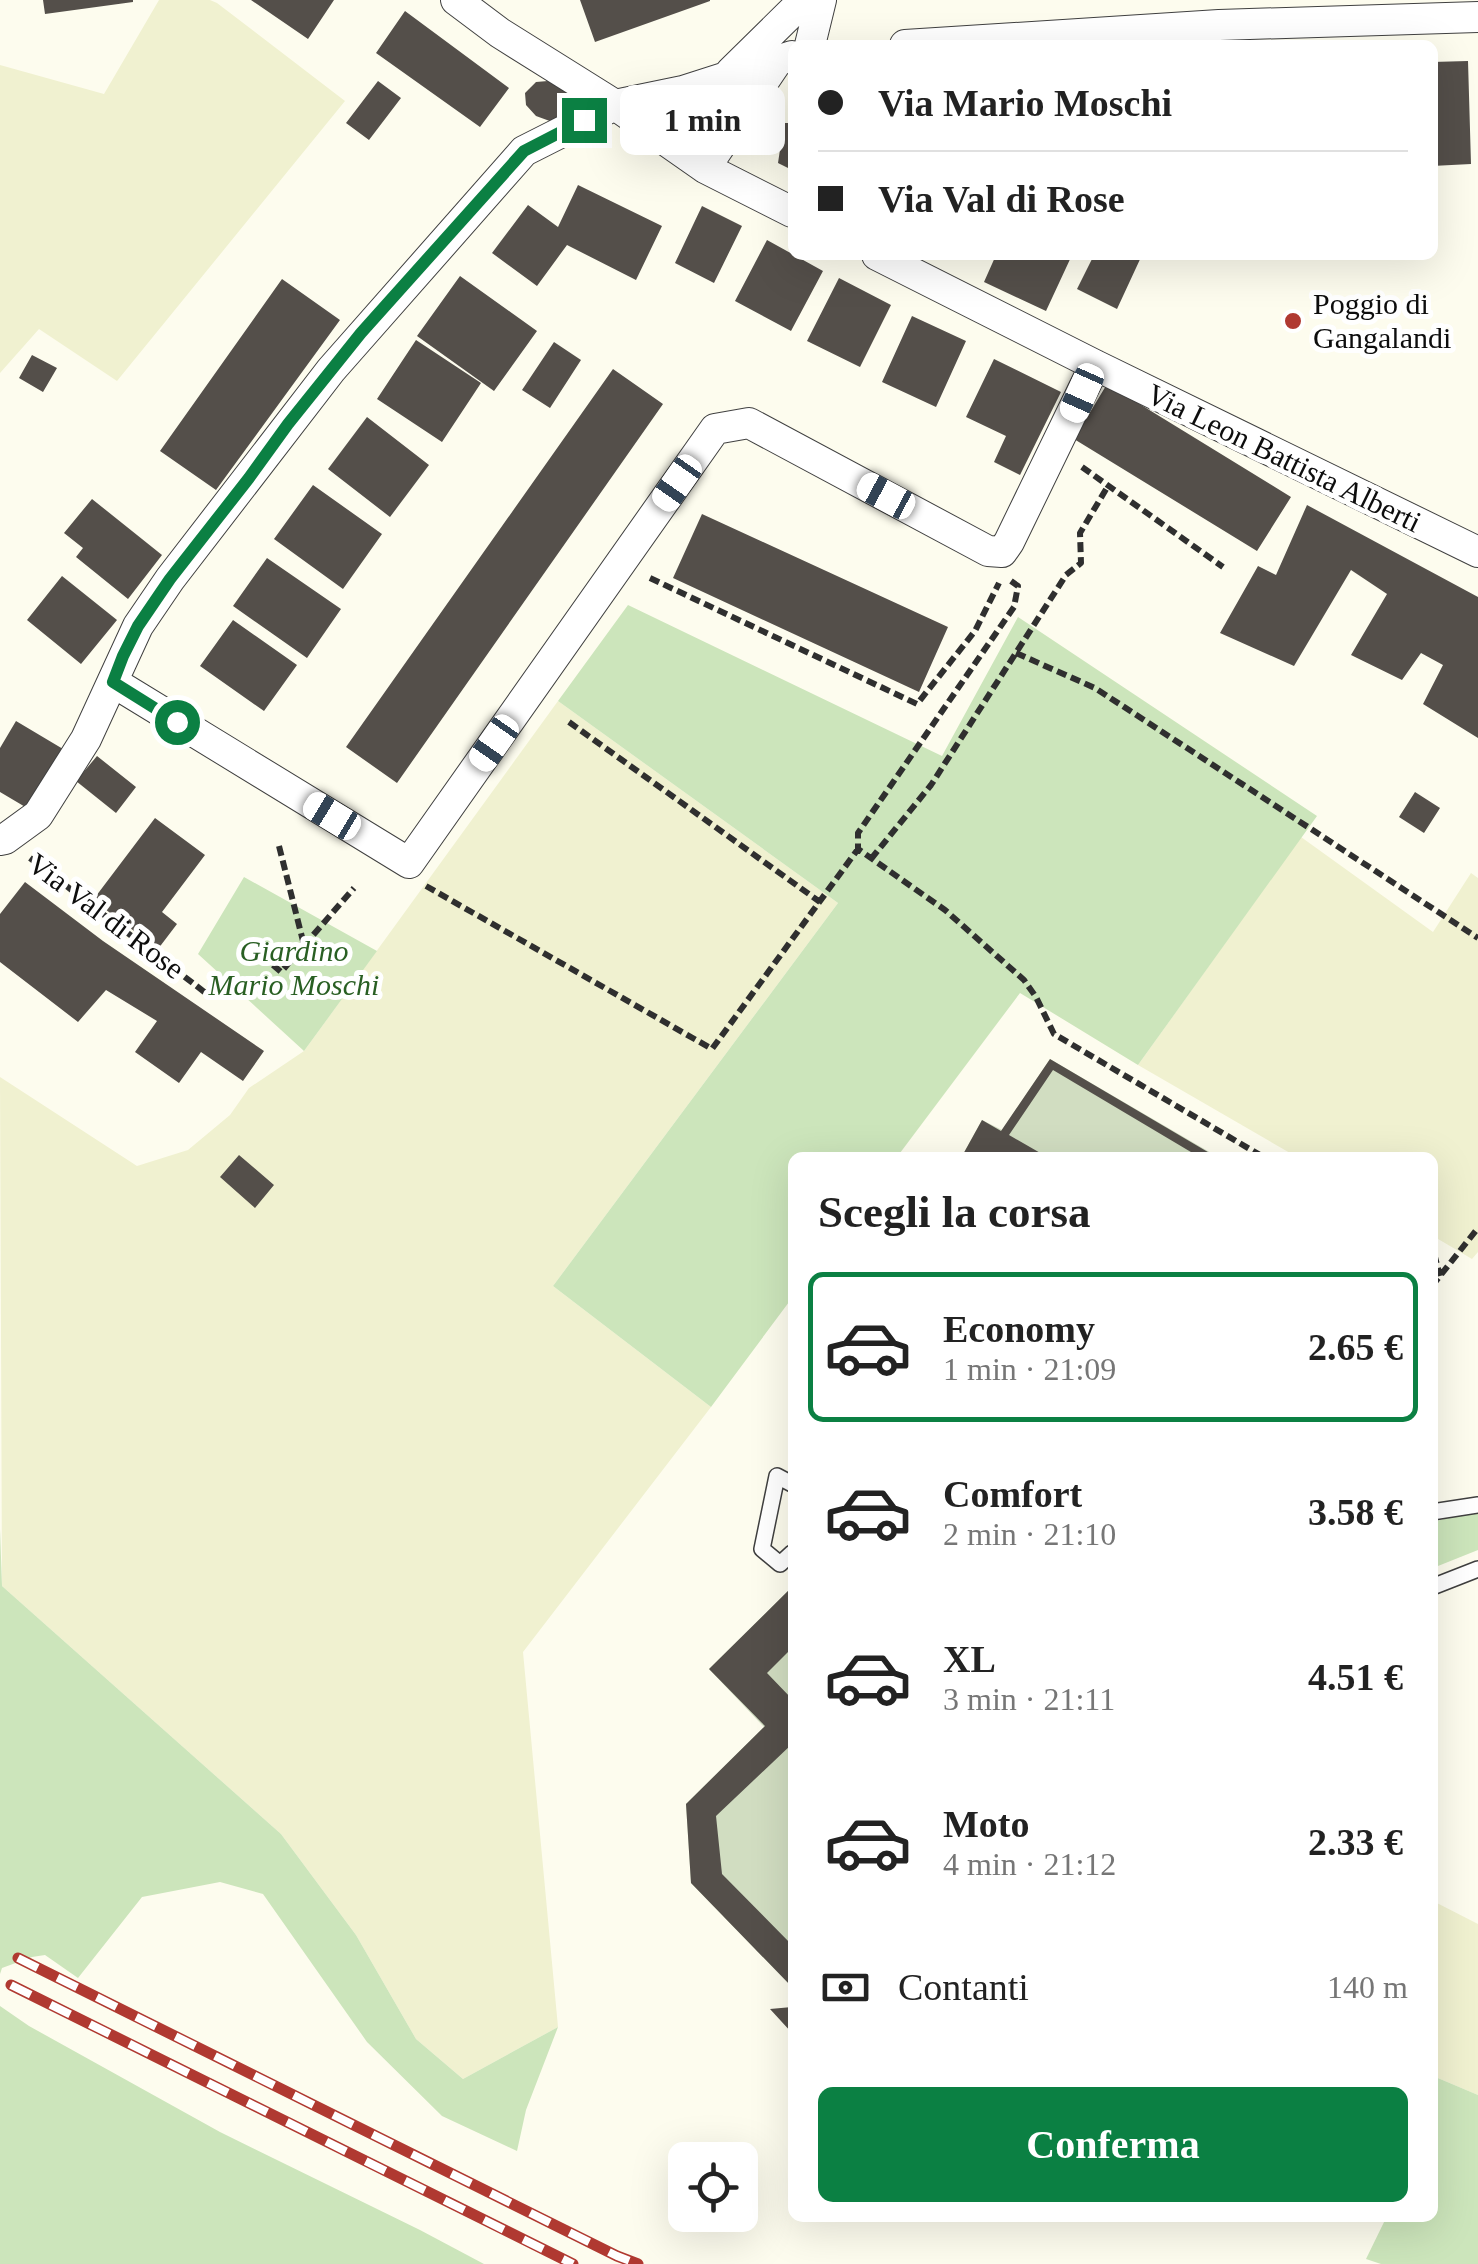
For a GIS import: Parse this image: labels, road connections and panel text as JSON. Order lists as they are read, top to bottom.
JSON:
{
  "streets": {
    "street": ["Via Leon Battista Alberti", "Via Val di Rose"]
  },
  "parks": ["Giardino Mario Moschi"],
  "places": ["Poggio di Gangalandi"],
  "page": {
    "banner": ["Via Mario Moschi", "Via Val di Rose"],
    "bubble": "1 min",
    "heading": "Scegli la corsa",
    "list": [
      {
        "name": "Economy",
        "note": "1 min · 21:09",
        "value": "2.65 €"
      },
      {
        "name": "Comfort",
        "note": "2 min · 21:10",
        "value": "3.58 €"
      },
      {
        "name": "XL",
        "note": "3 min · 21:11",
        "value": "4.51 €"
      },
      {
        "name": "Moto",
        "note": "4 min · 21:12",
        "value": "2.33 €"
      }
    ],
    "pay": ["Contanti", "140 m"],
    "buttons": "Conferma"
  }
}
